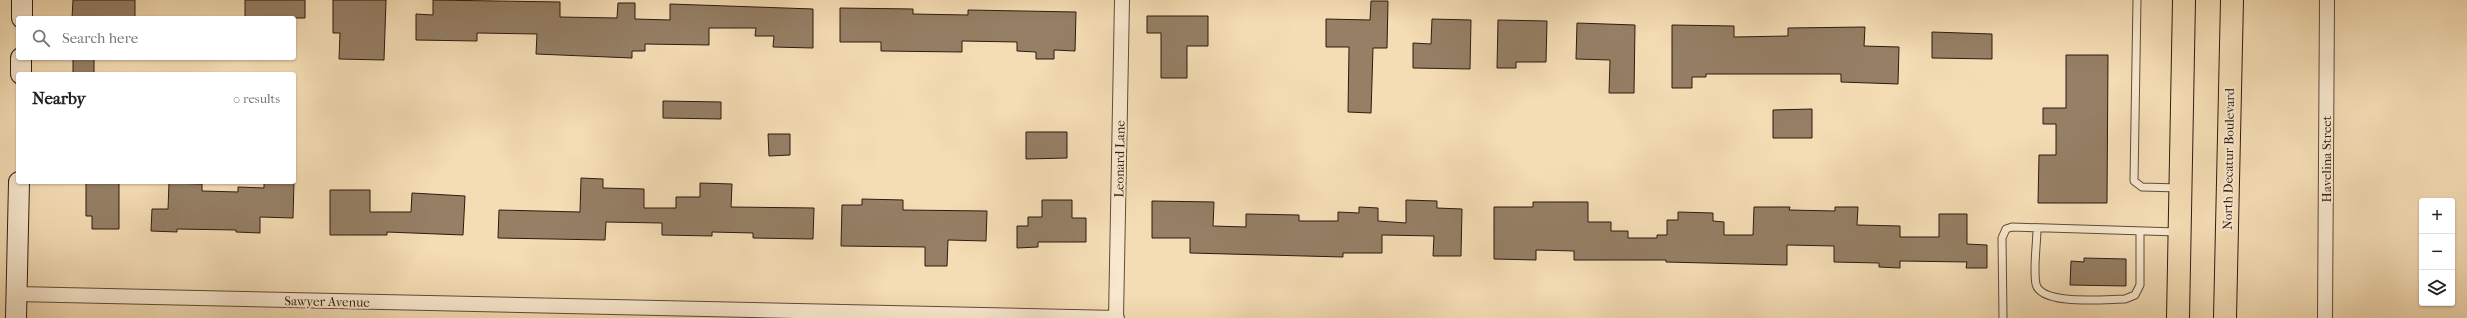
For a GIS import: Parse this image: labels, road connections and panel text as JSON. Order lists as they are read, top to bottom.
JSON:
{
  "streets": {
    "main road": ["North Decatur Boulevard"],
    "street": ["Leonard Lane", "Havelina Street", "Sawyer Avenue"]
  },
  "crossings": [
    ["Leonard Lane", "Sawyer Avenue"]
  ],
  "page": {
    "search": "Search here",
    "heading": ["Nearby", "0 results"],
    "map_buttons": ["+", "−"]
  }
}
